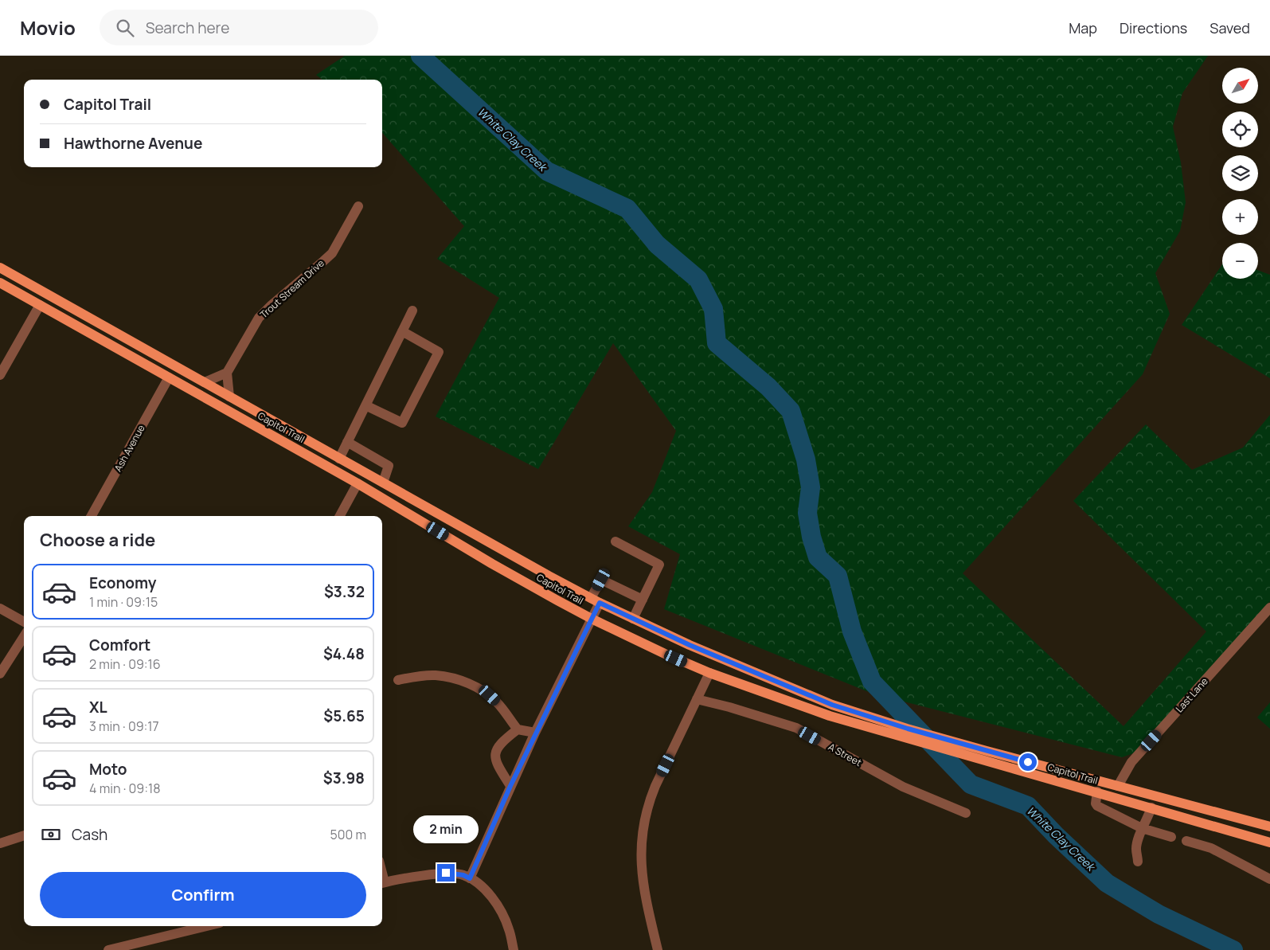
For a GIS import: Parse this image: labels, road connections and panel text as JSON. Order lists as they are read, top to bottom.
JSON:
{
  "streets": {
    "main road": ["Capitol Trail"],
    "street": [
      "Trout Stream Drive",
      "Ash Avenue",
      "Last Lane",
      "A Street"
    ]
  },
  "crossings": [
    ["Capitol Trail", "Ash Avenue"],
    ["Capitol Trail", "Last Lane"]
  ],
  "water": ["White Clay Creek"],
  "north": "top right",
  "page": {
    "header": "Movio",
    "search": "Search here",
    "nav": ["Map", "Directions", "Saved"],
    "map_buttons": ["+", "−"],
    "banner": ["Capitol Trail", "Hawthorne Avenue"],
    "heading": "Choose a ride",
    "list": [
      {
        "name": "Economy",
        "note": "1 min · 09:15",
        "value": "$3.32"
      },
      {
        "name": "Comfort",
        "note": "2 min · 09:16",
        "value": "$4.48"
      },
      {
        "name": "XL",
        "note": "3 min · 09:17",
        "value": "$5.65"
      },
      {
        "name": "Moto",
        "note": "4 min · 09:18",
        "value": "$3.98"
      }
    ],
    "pay": ["Cash", "500 m"],
    "bubble": "2 min",
    "buttons": "Confirm"
  }
}
